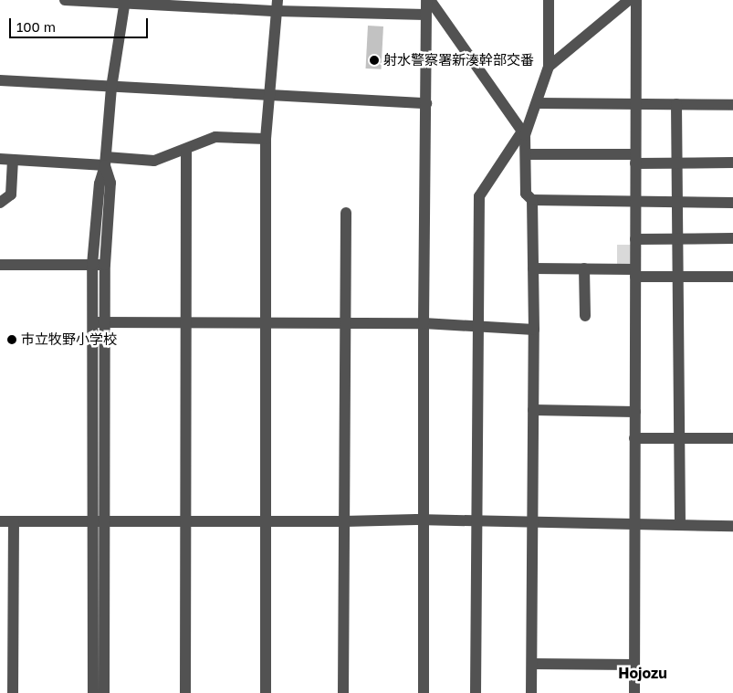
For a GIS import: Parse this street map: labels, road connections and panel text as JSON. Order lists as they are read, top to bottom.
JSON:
{
  "districts": ["Hojozu"],
  "places": ["射水警察署新湊幹部交番", "市立牧野小学校"],
  "scale_bar": "100 m"
}
